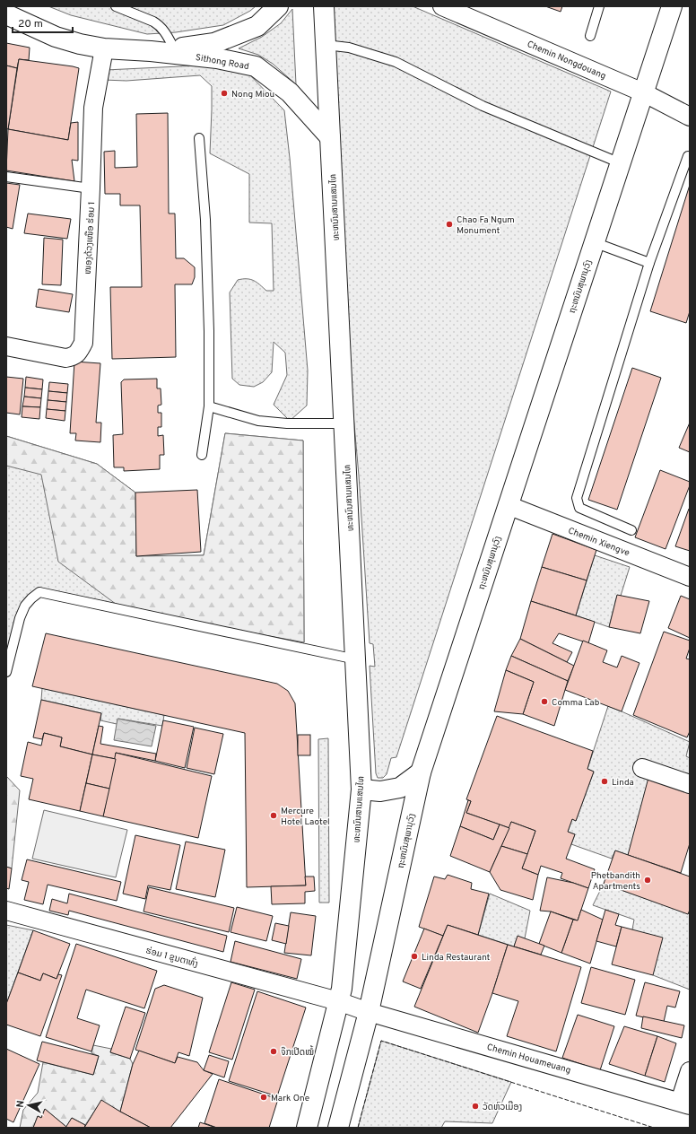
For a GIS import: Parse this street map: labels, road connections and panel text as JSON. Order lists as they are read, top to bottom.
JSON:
{
  "streets": {
    "main road": ["Sithong Road", "ທະຫນົນສາມແສນໄທ", "ຖະຫນົນສຸພານຸວົງ"],
    "street": [
      "Chemin Nongdouang",
      "ໜອງດ້ວງເໜືອ ຮ່ອມ 1",
      "Chemin Xiengve",
      "ຮ່ອມ 1 ຂູນຕາທົ່ງ",
      "Chemin Houameuang"
    ]
  },
  "crossings": [
    ["Chemin Nongdouang", "ຖະຫນົນສຸພານຸວົງ"],
    ["Sithong Road", "ທະຫນົນສາມແສນໄທ"],
    ["Sithong Road", "ໜອງດ້ວງເໜືອ ຮ່ອມ 1"],
    ["ທະຫນົນສາມແສນໄທ", "ຮ່ອມ 1 ຂູນຕາທົ່ງ"],
    ["ຖະຫນົນສຸພານຸວົງ", "Chemin Xiengve"],
    ["ຖະຫນົນສຸພານຸວົງ", "ຮ່ອມ 1 ຂູນຕາທົ່ງ"],
    ["ຖະຫນົນສຸພານຸວົງ", "Chemin Houameuang"],
    ["ຮ່ອມ 1 ຂູນຕາທົ່ງ", "Chemin Houameuang"]
  ],
  "places": [
    "Nong Miou",
    "Chao Fa Ngum Monument",
    "Comma Lab",
    "Linda",
    "Mercure Hotel Laotel",
    "Phetbandith Apartments",
    "Linda Restaurant",
    "ຈ໊ກເປີດໝ້ໍ",
    "Mark One",
    "ວັດຫົວເມືອງ"
  ],
  "scale_bar": "20 m",
  "north": "left"
}
